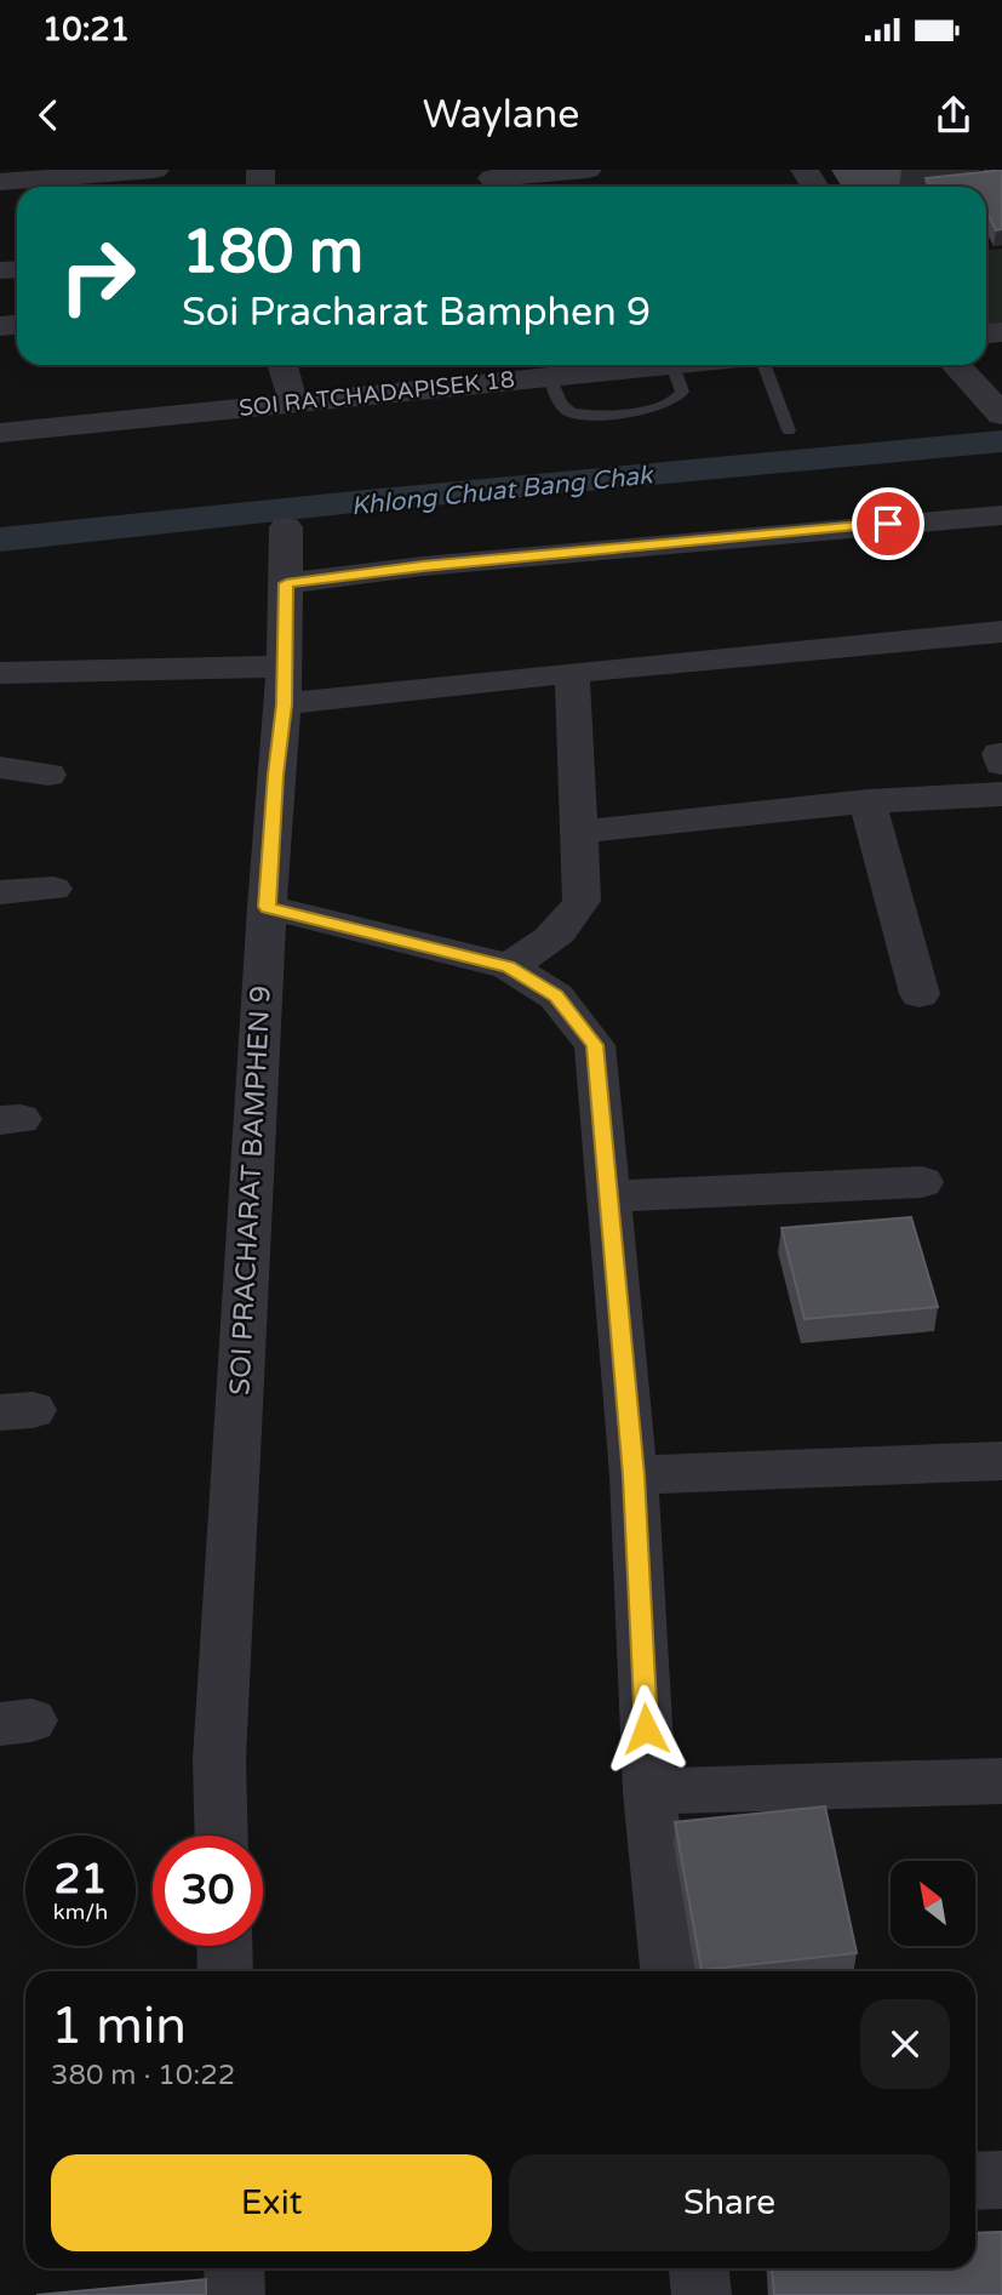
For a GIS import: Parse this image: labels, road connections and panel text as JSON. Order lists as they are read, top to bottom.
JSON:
{
  "streets": {
    "street": ["SOI RATCHADAPISEK 18", "SOI PRACHARAT BAMPHEN 9"]
  },
  "water": ["Khlong Chuat Bang Chak"],
  "north": "top left",
  "page": {
    "status": "10:21",
    "header": "Waylane",
    "turn": ["180 m", "Soi Pracharat Bamphen 9"],
    "speed": "21 km/h",
    "limit": "30",
    "heading": ["1 min", "380 m · 10:22"],
    "buttons": ["Exit", "Share"]
  }
}
